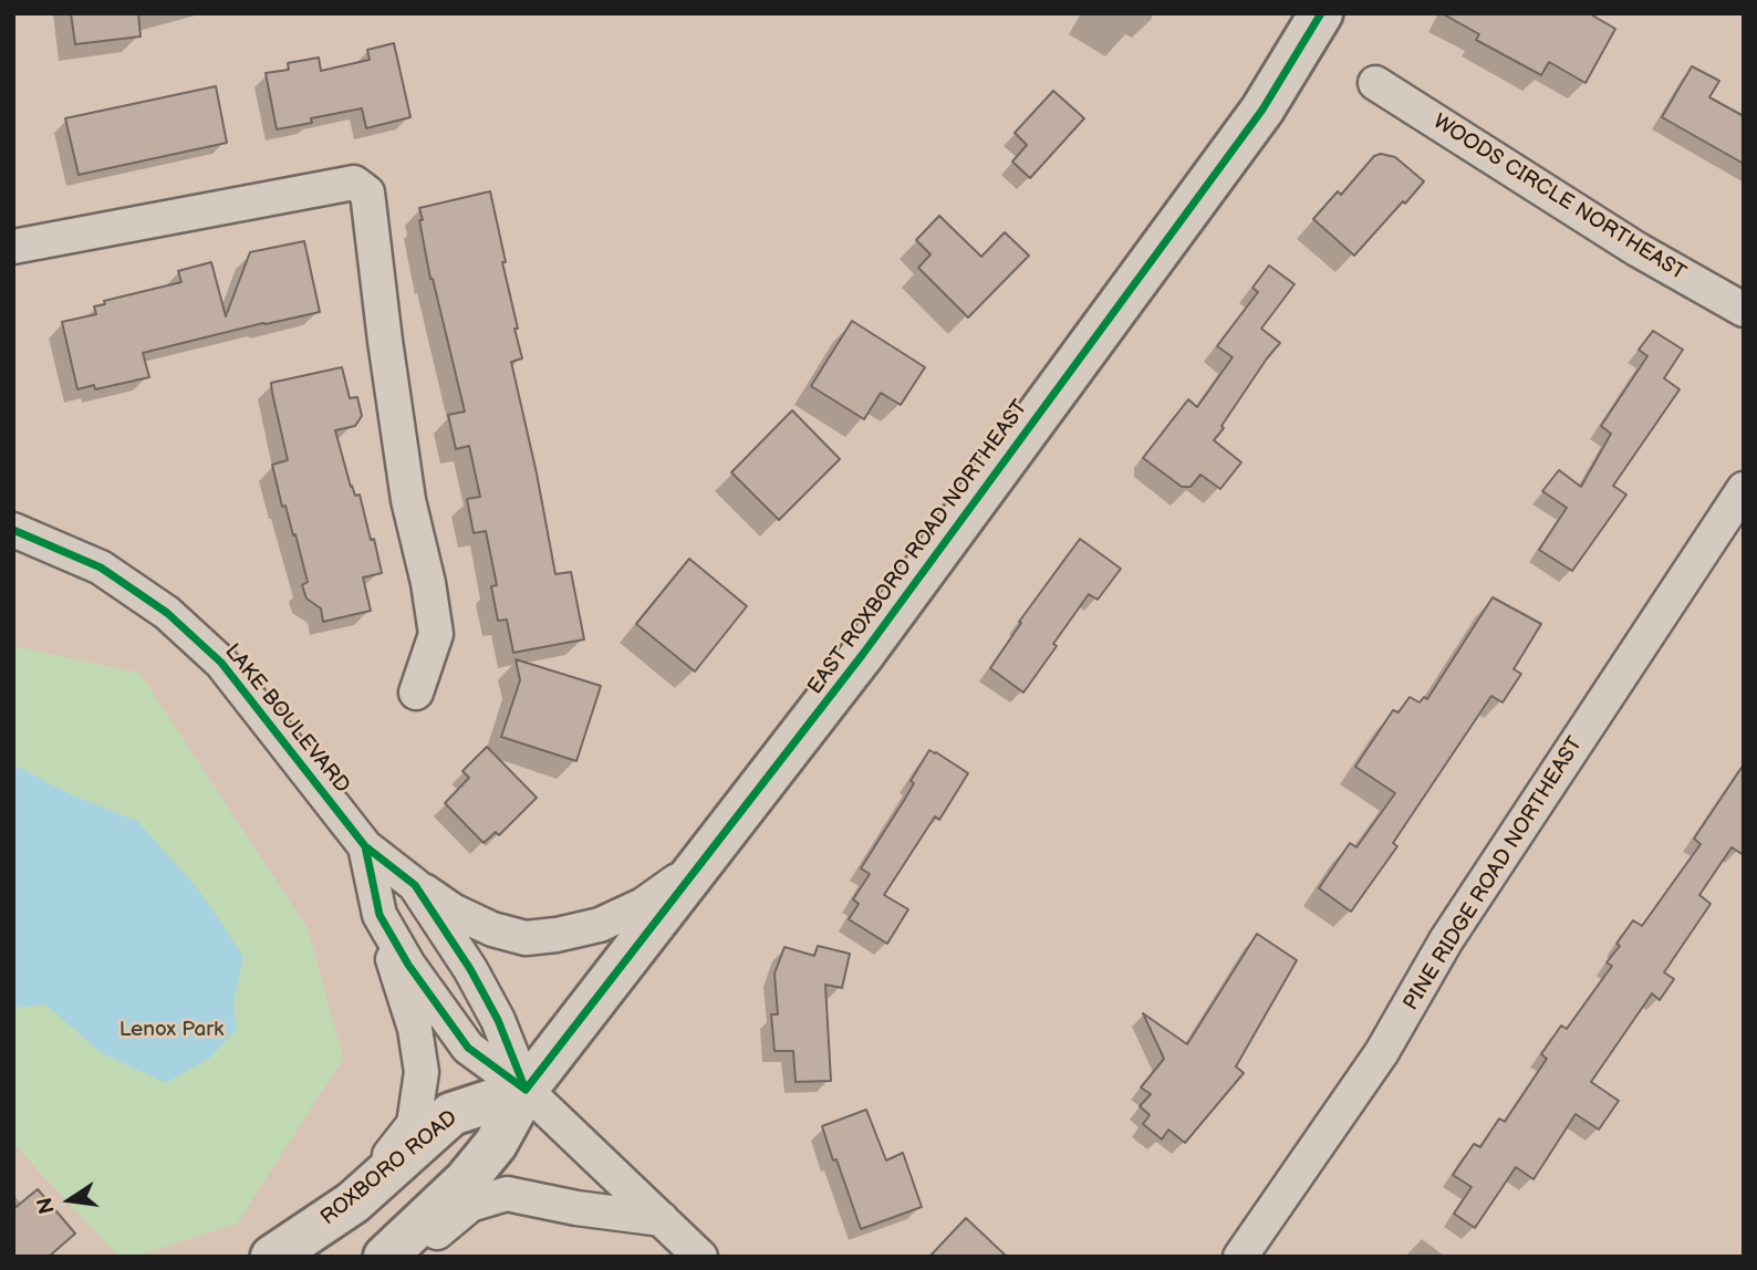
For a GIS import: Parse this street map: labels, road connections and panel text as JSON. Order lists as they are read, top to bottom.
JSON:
{
  "streets": {
    "main road": ["EAST ROXBORO ROAD NORTHEAST", "ROXBORO ROAD"],
    "street": ["WOODS CIRCLE NORTHEAST", "LAKE BOULEVARD", "PINE RIDGE ROAD NORTHEAST"]
  },
  "crossings": [
    ["EAST ROXBORO ROAD NORTHEAST", "LAKE BOULEVARD"],
    ["EAST ROXBORO ROAD NORTHEAST", "ROXBORO ROAD"],
    ["LAKE BOULEVARD", "ROXBORO ROAD"]
  ],
  "parks": ["Lenox Park"],
  "north": "left"
}
